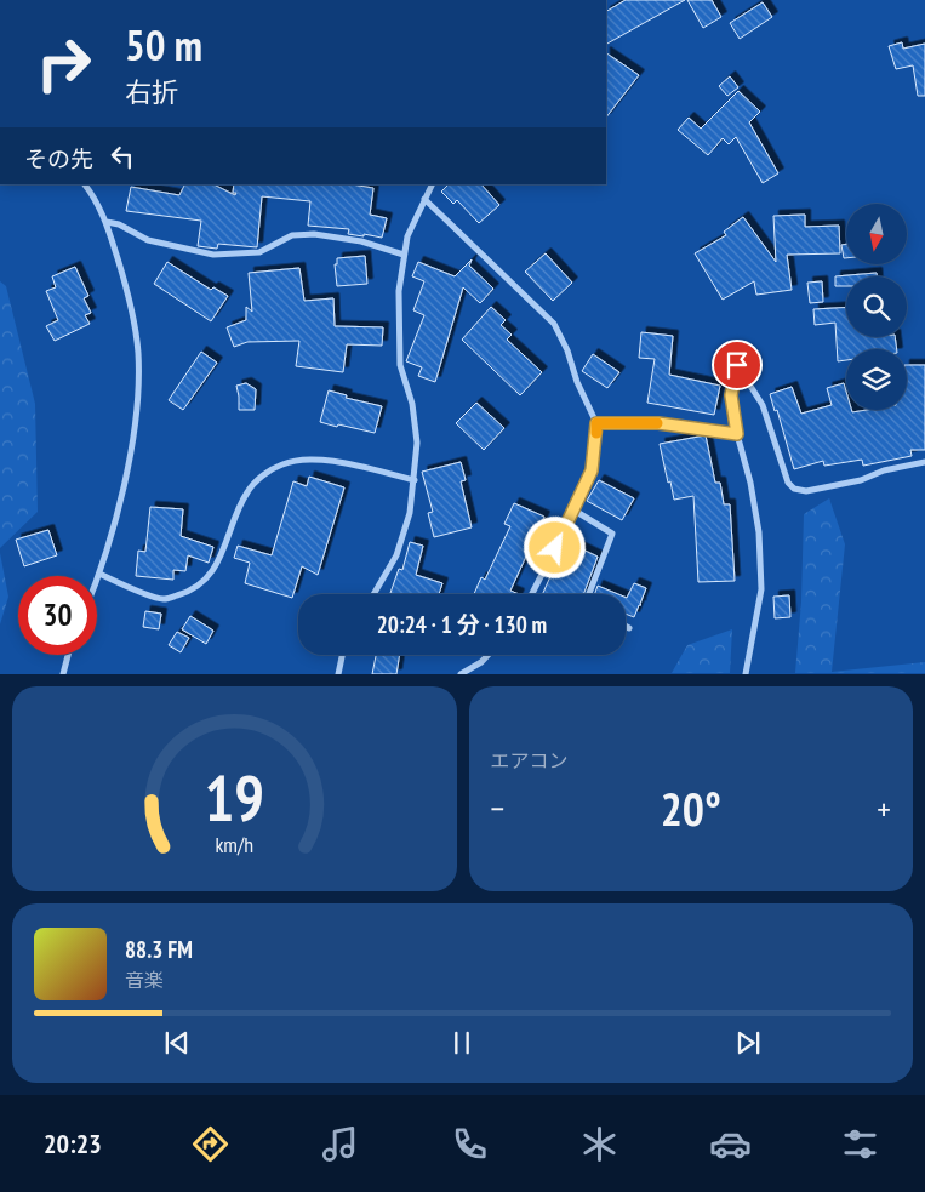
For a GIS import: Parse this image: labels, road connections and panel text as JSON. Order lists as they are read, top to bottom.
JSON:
{
  "north": "bottom",
  "page": {
    "turn": ["50 m", "右折"],
    "then": "その先",
    "limit": "30",
    "trip": "20:24 · 1 分 · 130 m",
    "tile": "エアコン",
    "heat": ["−", "20°", "+"],
    "song": ["88.3 FM", "音楽"],
    "tabs": "20:23",
    "gauge": ["19", "km/h"]
  }
}
